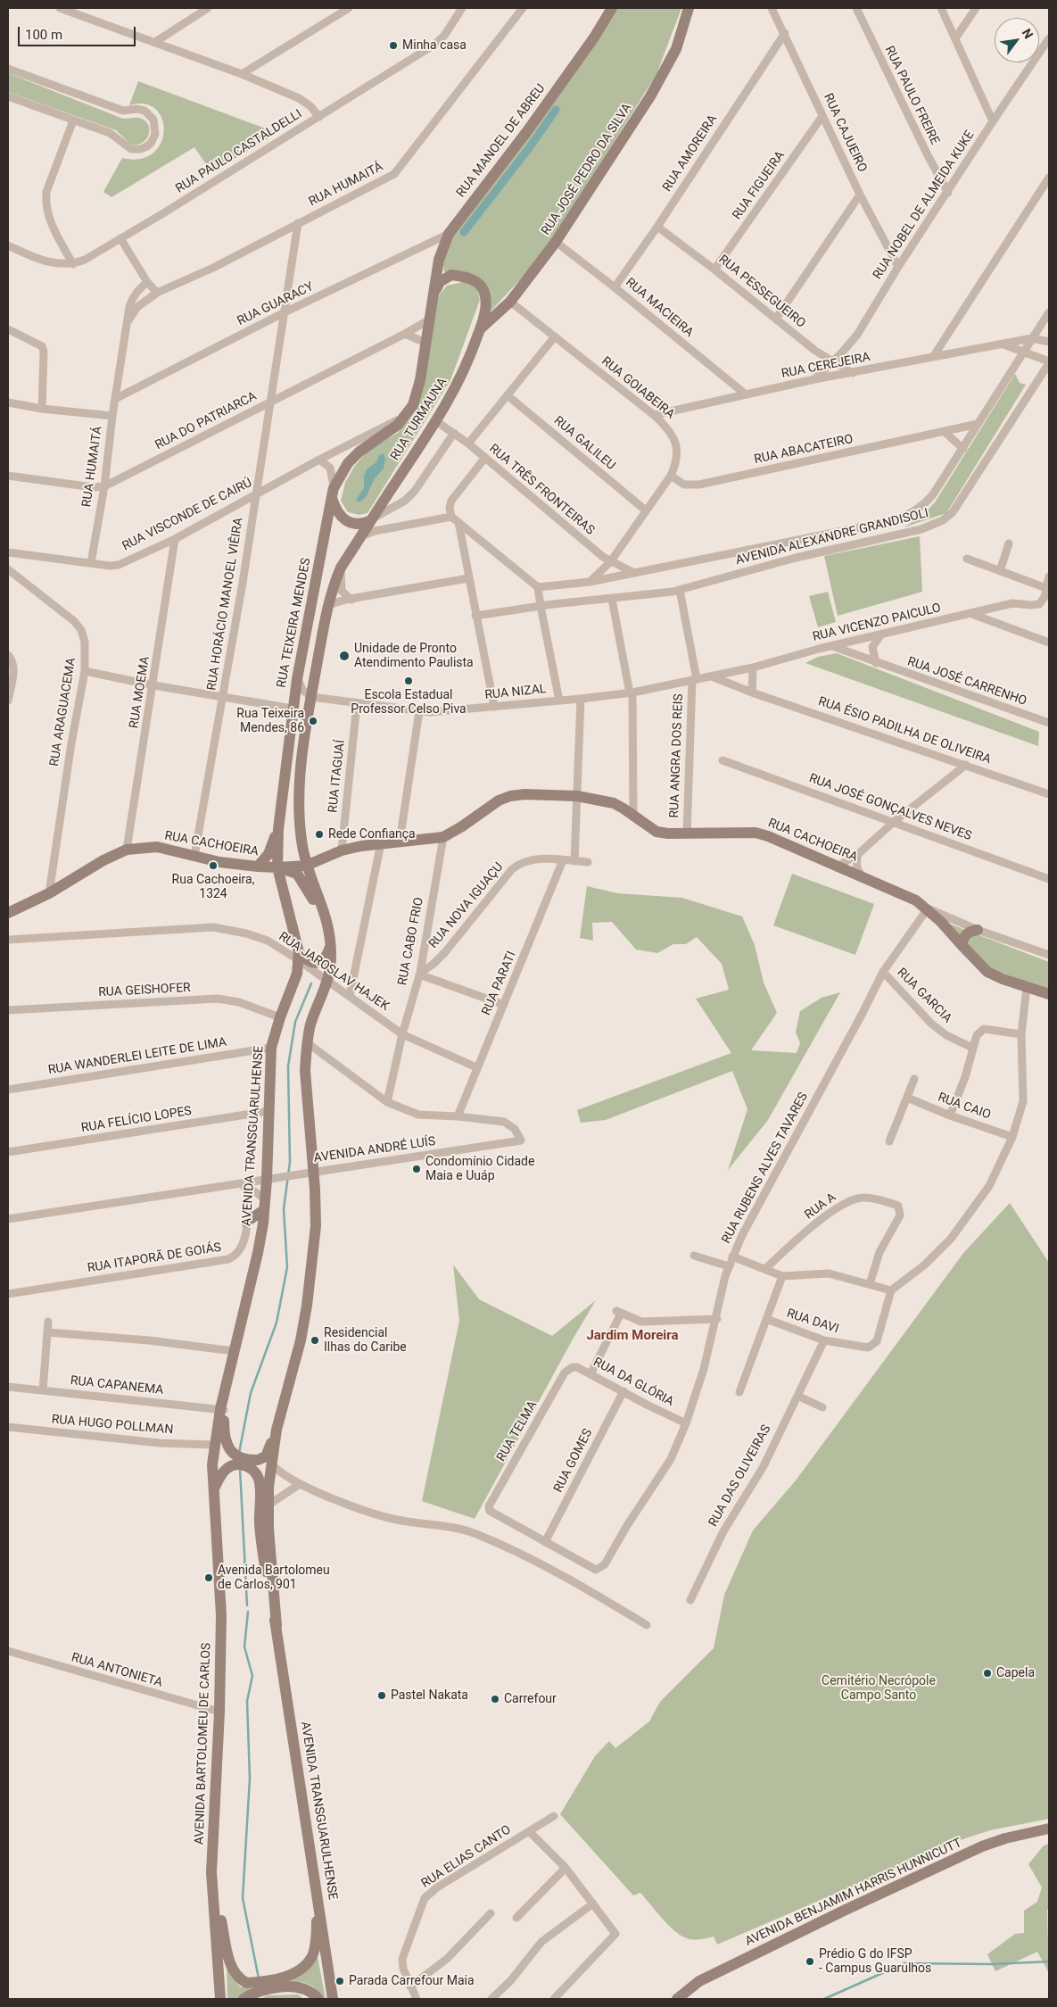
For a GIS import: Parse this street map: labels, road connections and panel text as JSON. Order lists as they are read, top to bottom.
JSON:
{
  "streets": {
    "main road": [
      "RUA MANOEL DE ABREU",
      "RUA JOSÉ PEDRO DA SILVA",
      "RUA TURMAUNA",
      "RUA TEIXEIRA MENDES",
      "RUA CACHOEIRA",
      "AVENIDA TRANSGUARULHENSE",
      "AVENIDA BARTOLOMEU DE CARLOS",
      "AVENIDA BENJAMIM HARRIS HUNNICUTT"
    ],
    "street": [
      "RUA PAULO FREIRE",
      "RUA CAJUEIRO",
      "RUA PAULO CASTALDELLI",
      "RUA AMOREIRA",
      "RUA HUMAITÁ",
      "RUA FIGUEIRA",
      "RUA NOBEL DE ALMEIDA KUKE",
      "RUA PESSEGUEIRO",
      "RUA GUARACY",
      "RUA MACIEIRA",
      "RUA CEREJEIRA",
      "RUA GOIABEIRA",
      "RUA DO PATRIARCA",
      "RUA GALILEU",
      "RUA ABACATEIRO",
      "RUA TRÊS FRONTEIRAS",
      "RUA VISCONDE DE CAIRÚ",
      "AVENIDA ALEXANDRE GRANDISOLI",
      "RUA HORÁCIO MANOEL VIÊIRA",
      "RUA VICENZO PAICULO",
      "RUA JOSÉ CARRENHO",
      "RUA MOEMA",
      "RUA NIZAL",
      "RUA ARAGUACEMA",
      "RUA ÉSIO PADILHA DE OLIVEIRA",
      "RUA ANGRA DOS REIS",
      "RUA ITAGUAÍ",
      "RUA JOSÉ GONÇALVES NEVES",
      "RUA NOVA IGUAÇU",
      "RUA CABO FRIO",
      "RUA JAROSLAV HAJEK",
      "RUA PARATI",
      "RUA GEISHOFER",
      "RUA GARCIA",
      "RUA WANDERLEI LEITE DE LIMA",
      "RUA CAIO",
      "RUA FELÍCIO LOPES",
      "AVENIDA ANDRÉ LUÍS",
      "RUA RUBENS ALVES TAVARES",
      "RUA A",
      "RUA ITAPORÃ DE GOIÁS",
      "RUA DAVI",
      "RUA DA GLÓRIA",
      "RUA CAPANEMA",
      "RUA HUGO POLLMAN",
      "RUA TELMA",
      "RUA GOMES",
      "RUA DAS OLIVEIRAS",
      "RUA ANTONIETA",
      "RUA ELIAS CANTO"
    ]
  },
  "crossings": [
    ["RUA PAULO FREIRE", "RUA NOBEL DE ALMEIDA KUKE"],
    ["RUA CAJUEIRO", "RUA AMOREIRA"],
    ["RUA CAJUEIRO", "RUA FIGUEIRA"],
    ["RUA CAJUEIRO", "RUA NOBEL DE ALMEIDA KUKE"],
    ["RUA MANOEL DE ABREU", "RUA GUARACY"],
    ["RUA MANOEL DE ABREU", "RUA TURMAUNA"],
    ["RUA AMOREIRA", "RUA PESSEGUEIRO"],
    ["RUA AMOREIRA", "RUA MACIEIRA"],
    ["RUA JOSÉ PEDRO DA SILVA", "RUA MACIEIRA"],
    ["RUA JOSÉ PEDRO DA SILVA", "RUA GOIABEIRA"],
    ["RUA JOSÉ PEDRO DA SILVA", "RUA TURMAUNA"],
    ["RUA HUMAITÁ", "RUA GUARACY"],
    ["RUA HUMAITÁ", "RUA DO PATRIARCA"],
    ["RUA HUMAITÁ", "RUA VISCONDE DE CAIRÚ"],
    ["RUA HUMAITÁ", "RUA HORÁCIO MANOEL VIÊIRA"],
    ["RUA FIGUEIRA", "RUA PESSEGUEIRO"],
    ["RUA NOBEL DE ALMEIDA KUKE", "RUA PESSEGUEIRO"],
    ["RUA NOBEL DE ALMEIDA KUKE", "RUA CEREJEIRA"],
    ["RUA PESSEGUEIRO", "RUA CEREJEIRA"],
    ["RUA GUARACY", "RUA HORÁCIO MANOEL VIÊIRA"],
    ["RUA MACIEIRA", "RUA CEREJEIRA"],
    ["RUA CEREJEIRA", "RUA GOIABEIRA"],
    ["RUA CEREJEIRA", "AVENIDA ALEXANDRE GRANDISOLI"],
    ["RUA GOIABEIRA", "RUA GALILEU"],
    ["RUA GOIABEIRA", "RUA ABACATEIRO"],
    ["RUA GOIABEIRA", "RUA TRÊS FRONTEIRAS"],
    ["RUA GOIABEIRA", "AVENIDA ALEXANDRE GRANDISOLI"],
    ["RUA TURMAUNA", "RUA TRÊS FRONTEIRAS"],
    ["RUA DO PATRIARCA", "RUA HORÁCIO MANOEL VIÊIRA"],
    ["RUA ABACATEIRO", "AVENIDA ALEXANDRE GRANDISOLI"],
    ["RUA TRÊS FRONTEIRAS", "AVENIDA ALEXANDRE GRANDISOLI"],
    ["RUA VISCONDE DE CAIRÚ", "RUA HORÁCIO MANOEL VIÊIRA"],
    ["RUA VISCONDE DE CAIRÚ", "RUA TEIXEIRA MENDES"],
    ["RUA VISCONDE DE CAIRÚ", "RUA MOEMA"],
    ["AVENIDA ALEXANDRE GRANDISOLI", "RUA ANGRA DOS REIS"],
    ["RUA HORÁCIO MANOEL VIÊIRA", "RUA CACHOEIRA"],
    ["RUA TEIXEIRA MENDES", "RUA CACHOEIRA"],
    ["RUA TEIXEIRA MENDES", "AVENIDA TRANSGUARULHENSE"],
    ["RUA VICENZO PAICULO", "RUA JOSÉ CARRENHO"],
    ["RUA VICENZO PAICULO", "RUA NIZAL"],
    ["RUA VICENZO PAICULO", "RUA ÉSIO PADILHA DE OLIVEIRA"],
    ["RUA VICENZO PAICULO", "RUA ANGRA DOS REIS"],
    ["RUA MOEMA", "RUA CACHOEIRA"],
    ["RUA NIZAL", "RUA ANGRA DOS REIS"],
    ["RUA NIZAL", "RUA ITAGUAÍ"],
    ["RUA ARAGUACEMA", "RUA CACHOEIRA"],
    ["RUA ANGRA DOS REIS", "RUA CACHOEIRA"],
    ["RUA ITAGUAÍ", "RUA CACHOEIRA"],
    ["RUA CACHOEIRA", "RUA CABO FRIO"],
    ["RUA CACHOEIRA", "AVENIDA TRANSGUARULHENSE"],
    ["RUA CACHOEIRA", "RUA RUBENS ALVES TAVARES"],
    ["RUA NOVA IGUAÇU", "RUA CABO FRIO"],
    ["RUA NOVA IGUAÇU", "RUA PARATI"],
    ["RUA CABO FRIO", "RUA JAROSLAV HAJEK"],
    ["RUA JAROSLAV HAJEK", "RUA PARATI"],
    ["RUA JAROSLAV HAJEK", "AVENIDA TRANSGUARULHENSE"],
    ["RUA PARATI", "AVENIDA ANDRÉ LUÍS"],
    ["RUA GEISHOFER", "AVENIDA TRANSGUARULHENSE"],
    ["RUA GARCIA", "RUA RUBENS ALVES TAVARES"],
    ["RUA WANDERLEI LEITE DE LIMA", "AVENIDA TRANSGUARULHENSE"],
    ["RUA FELÍCIO LOPES", "AVENIDA TRANSGUARULHENSE"],
    ["AVENIDA TRANSGUARULHENSE", "AVENIDA ANDRÉ LUÍS"],
    ["AVENIDA TRANSGUARULHENSE", "RUA CAPANEMA"],
    ["AVENIDA ANDRÉ LUÍS", "RUA ITAPORÃ DE GOIÁS"],
    ["RUA RUBENS ALVES TAVARES", "RUA DA GLÓRIA"],
    ["RUA RUBENS ALVES TAVARES", "RUA TELMA"],
    ["RUA RUBENS ALVES TAVARES", "RUA GOMES"],
    ["RUA DAVI", "RUA DAS OLIVEIRAS"],
    ["RUA DA GLÓRIA", "RUA TELMA"],
    ["RUA DA GLÓRIA", "RUA GOMES"],
    ["RUA TELMA", "RUA GOMES"],
    ["RUA ANTONIETA", "AVENIDA BARTOLOMEU DE CARLOS"]
  ],
  "districts": ["Jardim Moreira"],
  "parks": ["Cemitério Necrópole Campo Santo"],
  "places": [
    "Minha casa",
    "Unidade de Pronto Atendimento Paulista",
    "Escola Estadual Professor Celso Piva",
    "Rua Teixeira Mendes, 86",
    "Rede Confiança",
    "Rua Cachoeira, 1324",
    "Condomínio Cidade Maia e Uuáp",
    "Residencial Ilhas do Caribe",
    "Avenida Bartolomeu de Carlos, 901",
    "Capela",
    "Pastel Nakata",
    "Carrefour",
    "Prédio G do IFSP - Campus Guarulhos",
    "Parada Carrefour Maia"
  ],
  "scale_bar": "100 m",
  "north": "top right"
}
